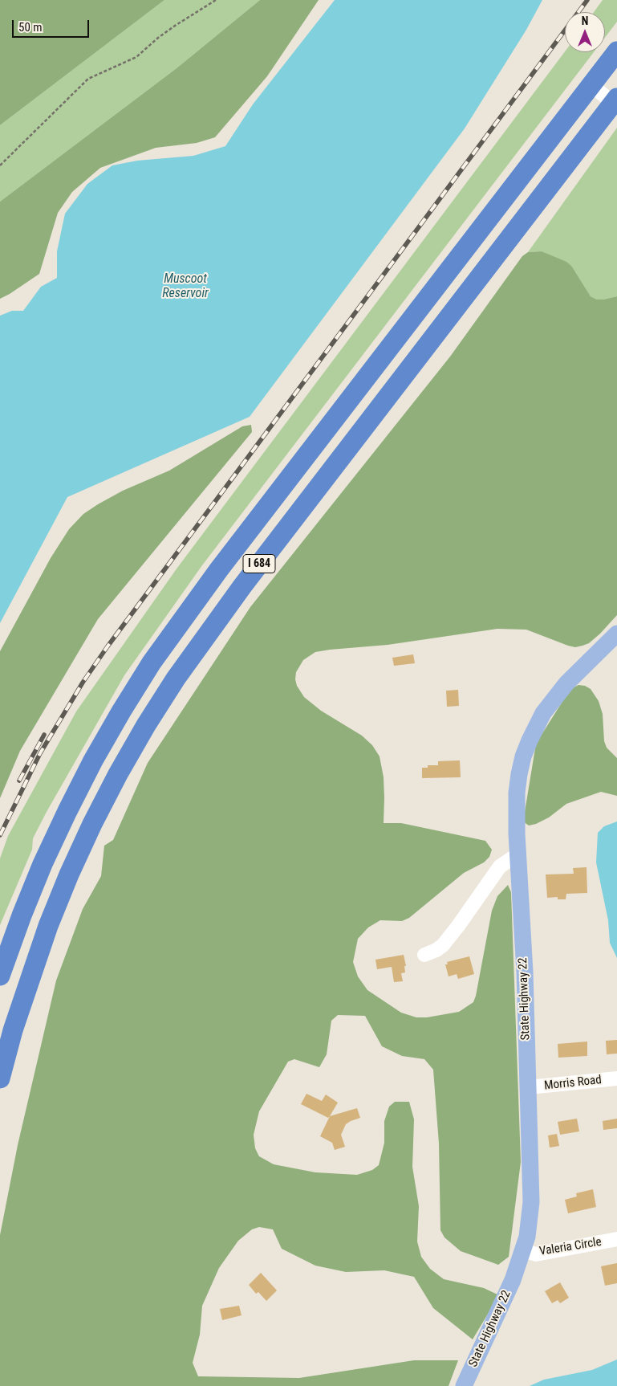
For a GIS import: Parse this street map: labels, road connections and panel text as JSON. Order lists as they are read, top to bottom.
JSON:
{
  "streets": {
    "highway": ["I 684"],
    "main road": ["State Highway 22"],
    "street": ["Morris Road", "Valeria Circle"]
  },
  "crossings": [
    ["State Highway 22", "Morris Road"],
    ["State Highway 22", "Valeria Circle"]
  ],
  "water": ["Muscoot Reservoir"],
  "scale_bar": "50 m",
  "north": "top"
}
